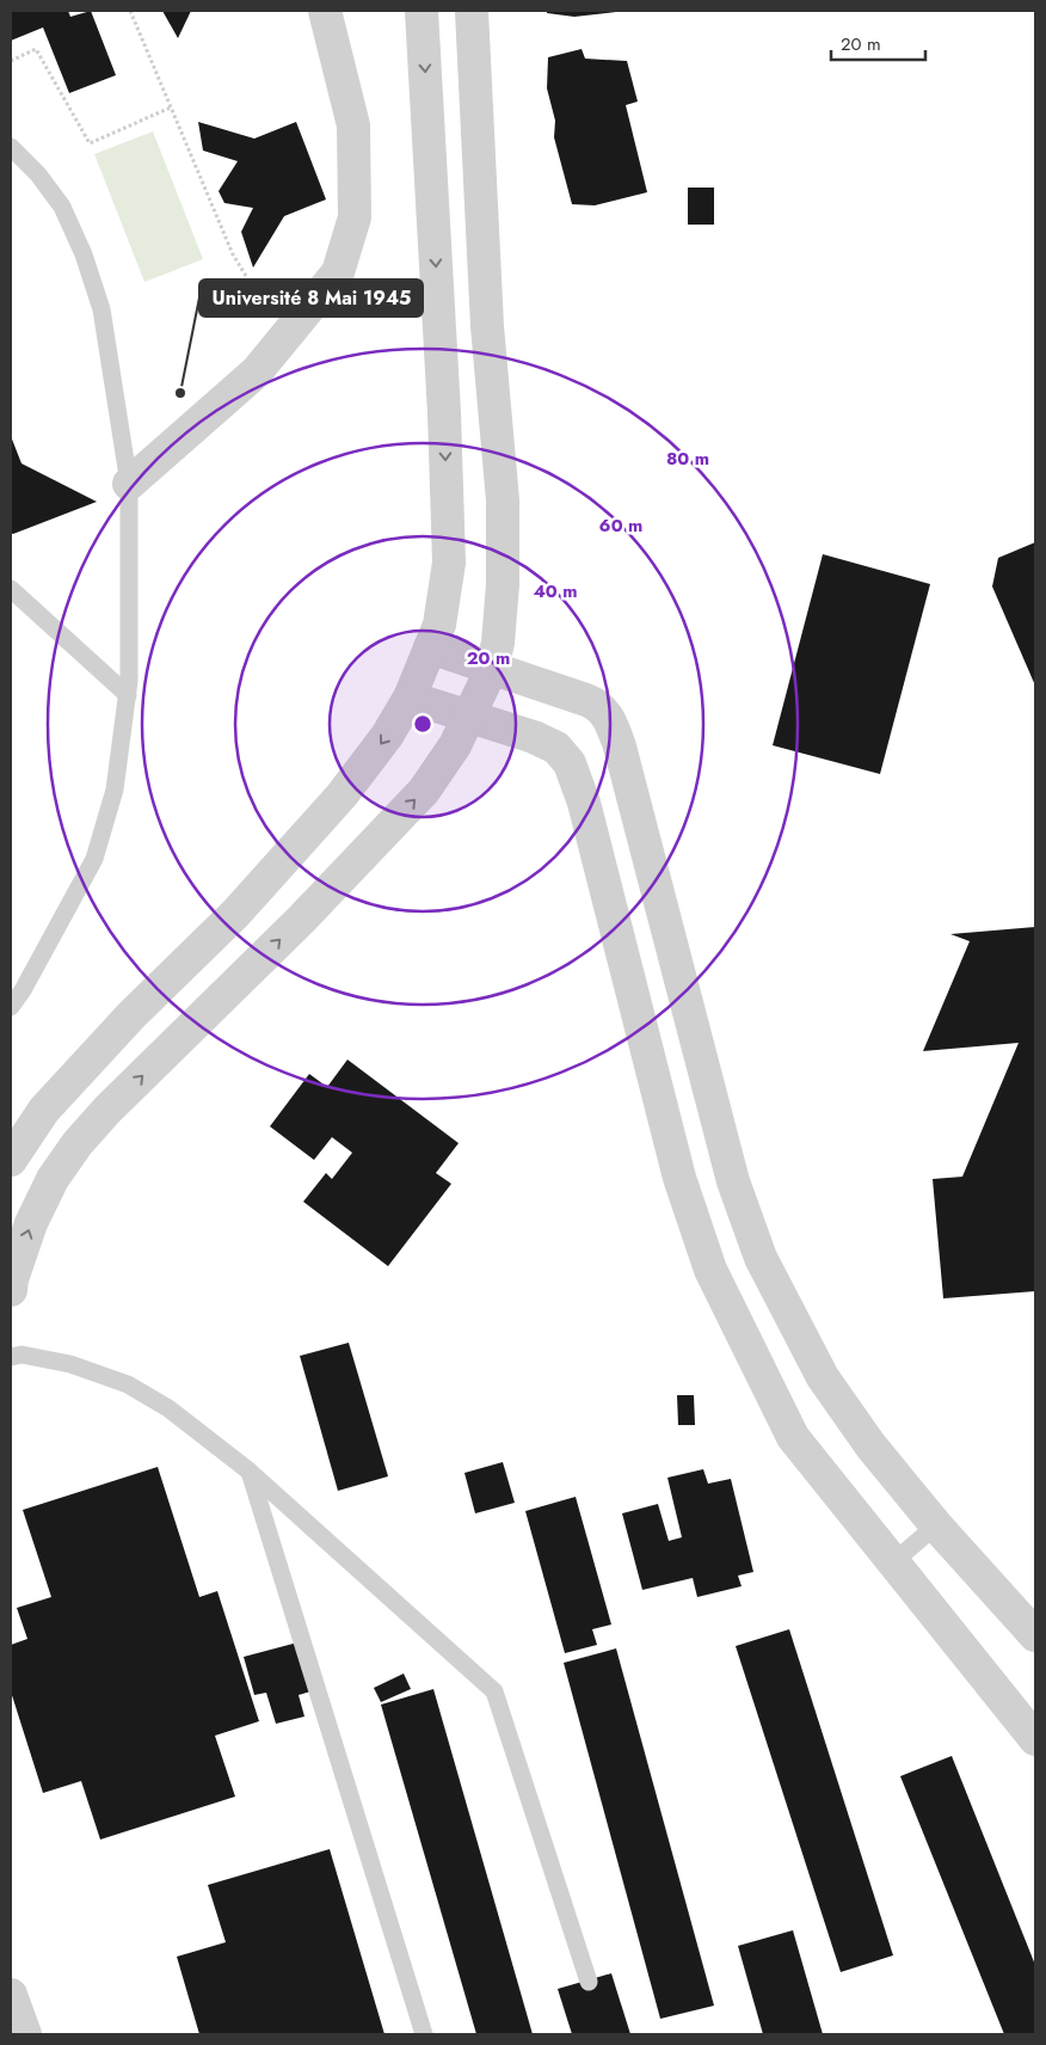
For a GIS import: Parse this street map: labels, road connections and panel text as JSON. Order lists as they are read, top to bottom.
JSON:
{
  "places": ["Université 8 Mai 1945"],
  "scale_bar": "20 m",
  "rings": [
    "80 m",
    "60 m",
    "40 m",
    "20 m"
  ]
}
